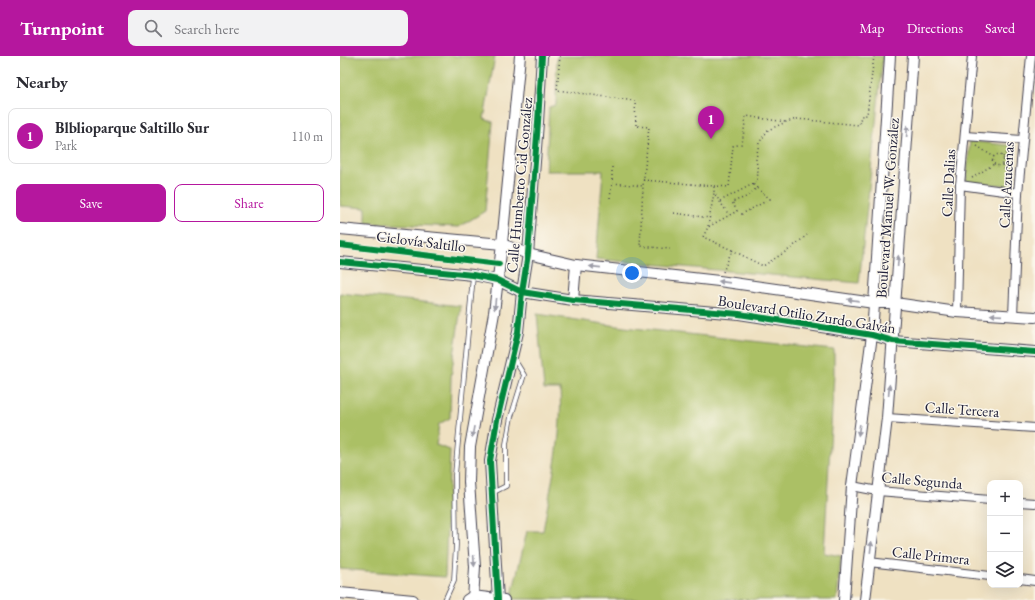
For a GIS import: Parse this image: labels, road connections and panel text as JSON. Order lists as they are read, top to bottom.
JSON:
{
  "streets": {
    "street": [
      "Calle Dalias",
      "Calle Humberto Cid González",
      "Calle Azucenas",
      "Boulevard Manuel W. González",
      "Boulevard Otilio Zurdo Galván",
      "Calle Tercera",
      "Calle Segunda",
      "Calle Primera"
    ],
    "cycle path": ["Ciclovía Saltillo"]
  },
  "crossings": [
    ["Calle Dalias", "Boulevard Otilio Zurdo Galván"],
    ["Calle Humberto Cid González", "Boulevard Otilio Zurdo Galván"],
    ["Calle Azucenas", "Boulevard Otilio Zurdo Galván"],
    ["Boulevard Manuel W. González", "Boulevard Otilio Zurdo Galván"],
    ["Boulevard Manuel W. González", "Calle Tercera"],
    ["Boulevard Manuel W. González", "Calle Segunda"],
    ["Boulevard Manuel W. González", "Calle Primera"]
  ],
  "page": {
    "header": "Turnpoint",
    "search": "Search here",
    "nav": ["Map", "Directions", "Saved"],
    "heading": "Nearby",
    "pins": "1",
    "list": [
      {
        "mark": "1",
        "name": "Blblioparque Saltillo Sur",
        "note": "Park",
        "value": "110 m"
      }
    ],
    "buttons": ["Save", "Share"],
    "map_buttons": ["+", "−"]
  }
}
